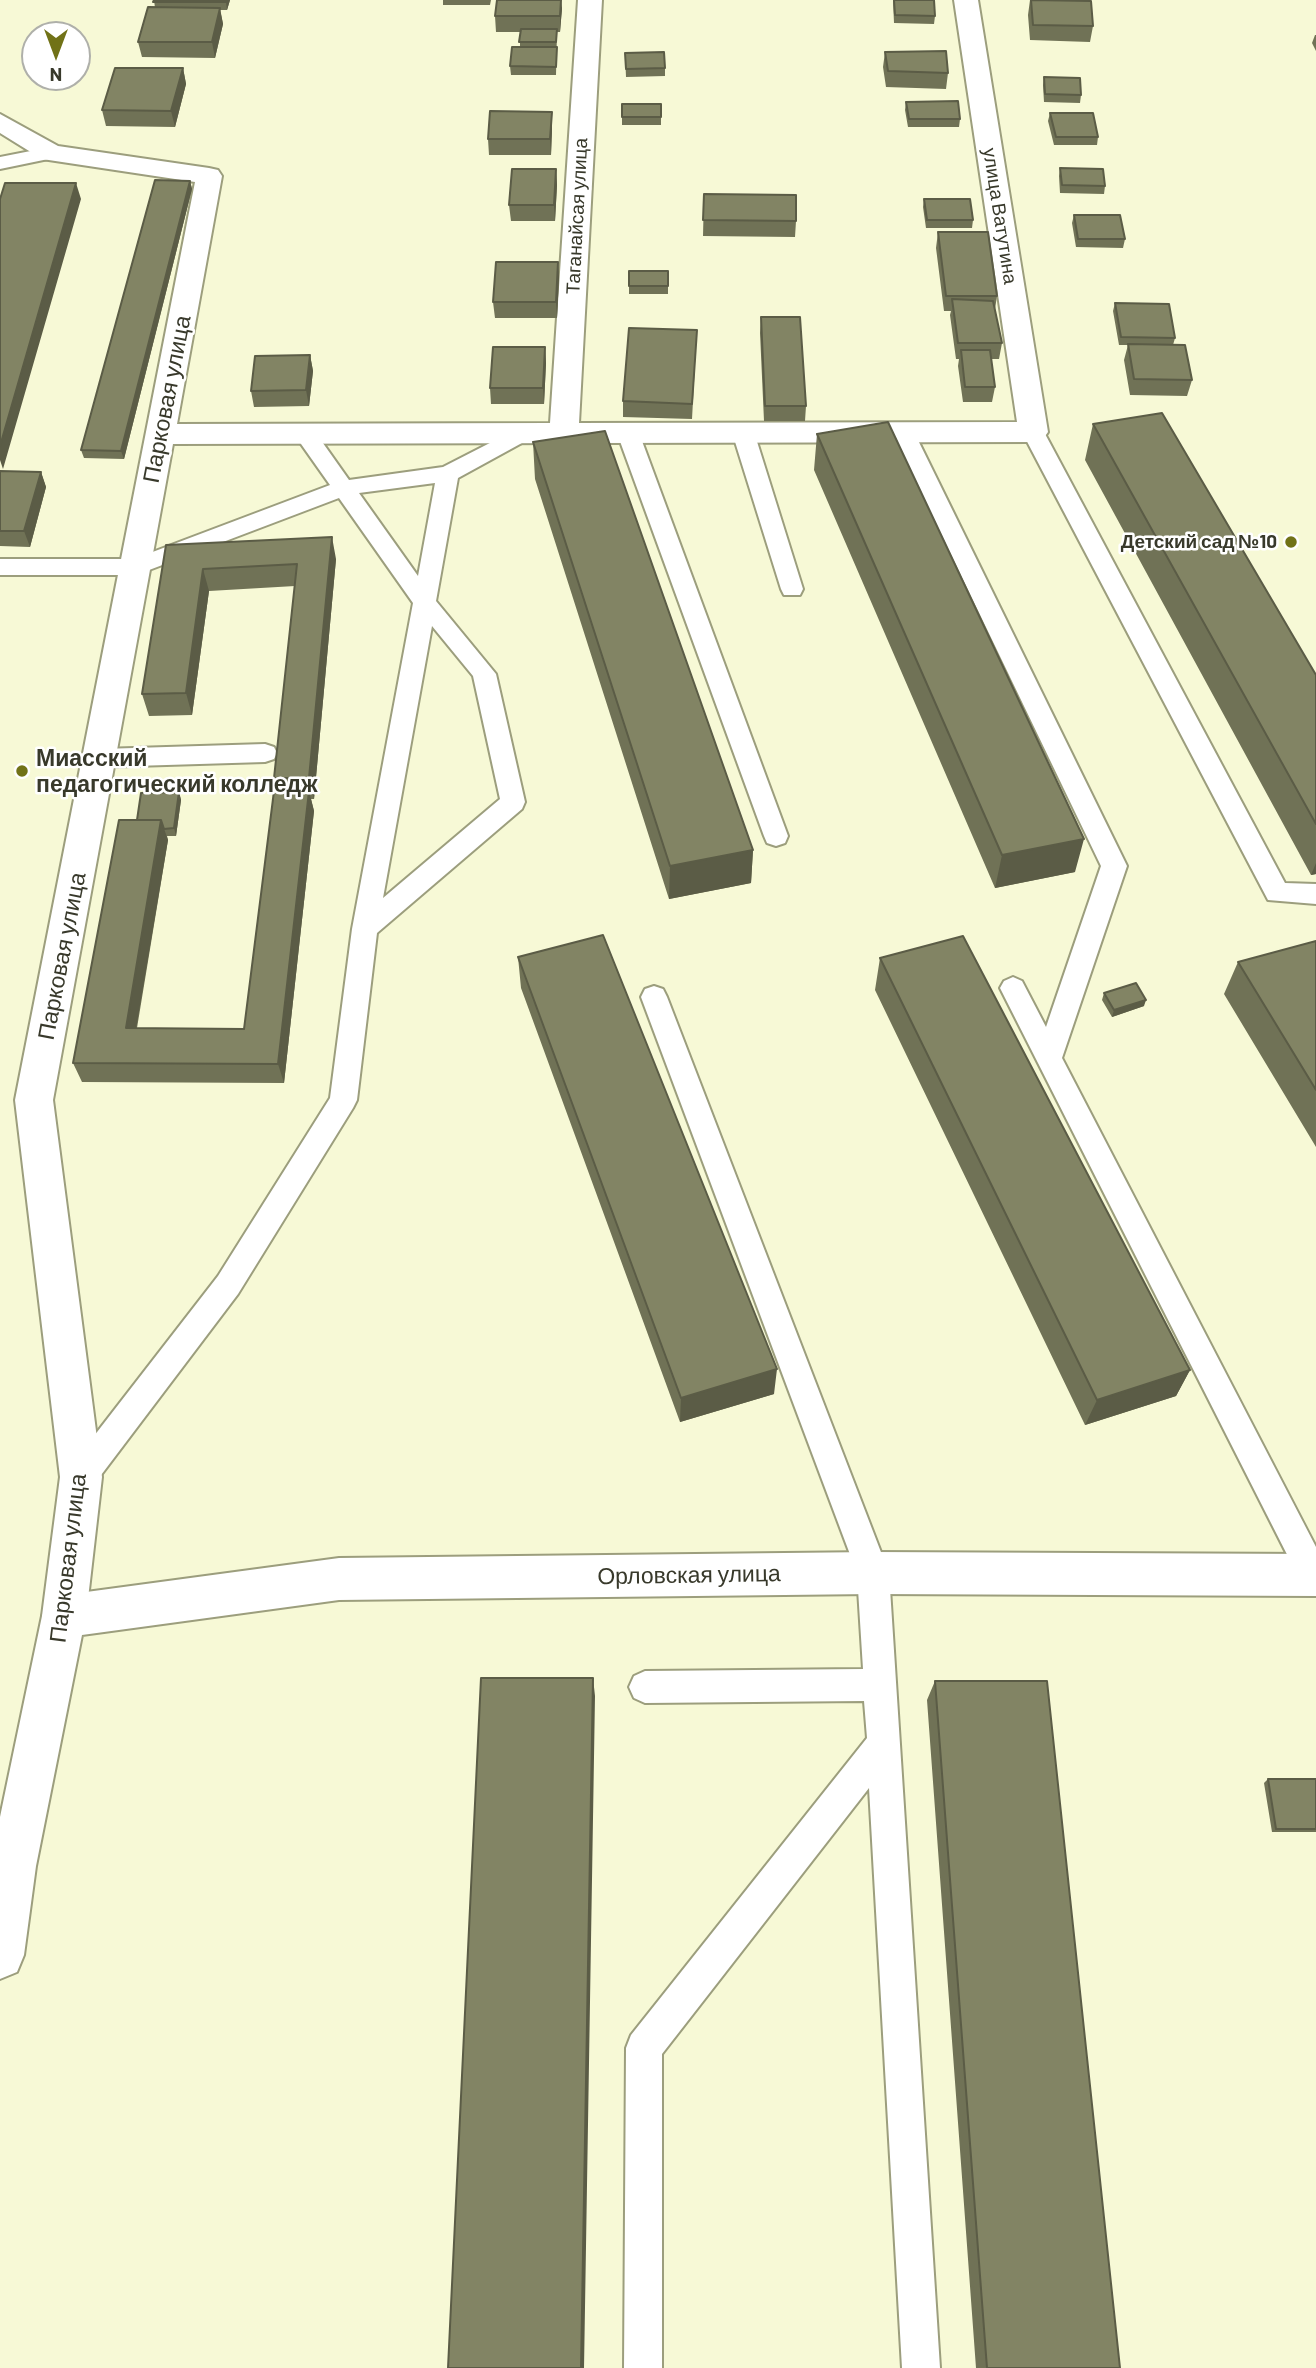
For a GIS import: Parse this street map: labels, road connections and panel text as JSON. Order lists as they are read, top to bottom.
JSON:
{
  "streets": {
    "street": [
      "Таганайсая улица",
      "улица Ватутина",
      "Парковая улица",
      "Орловская улица"
    ]
  },
  "crossings": [
    ["Парковая улица", "Орловская улица"]
  ],
  "places": ["Детский сад №10", "Миасский педагогический колледж"],
  "north": "bottom"
}
